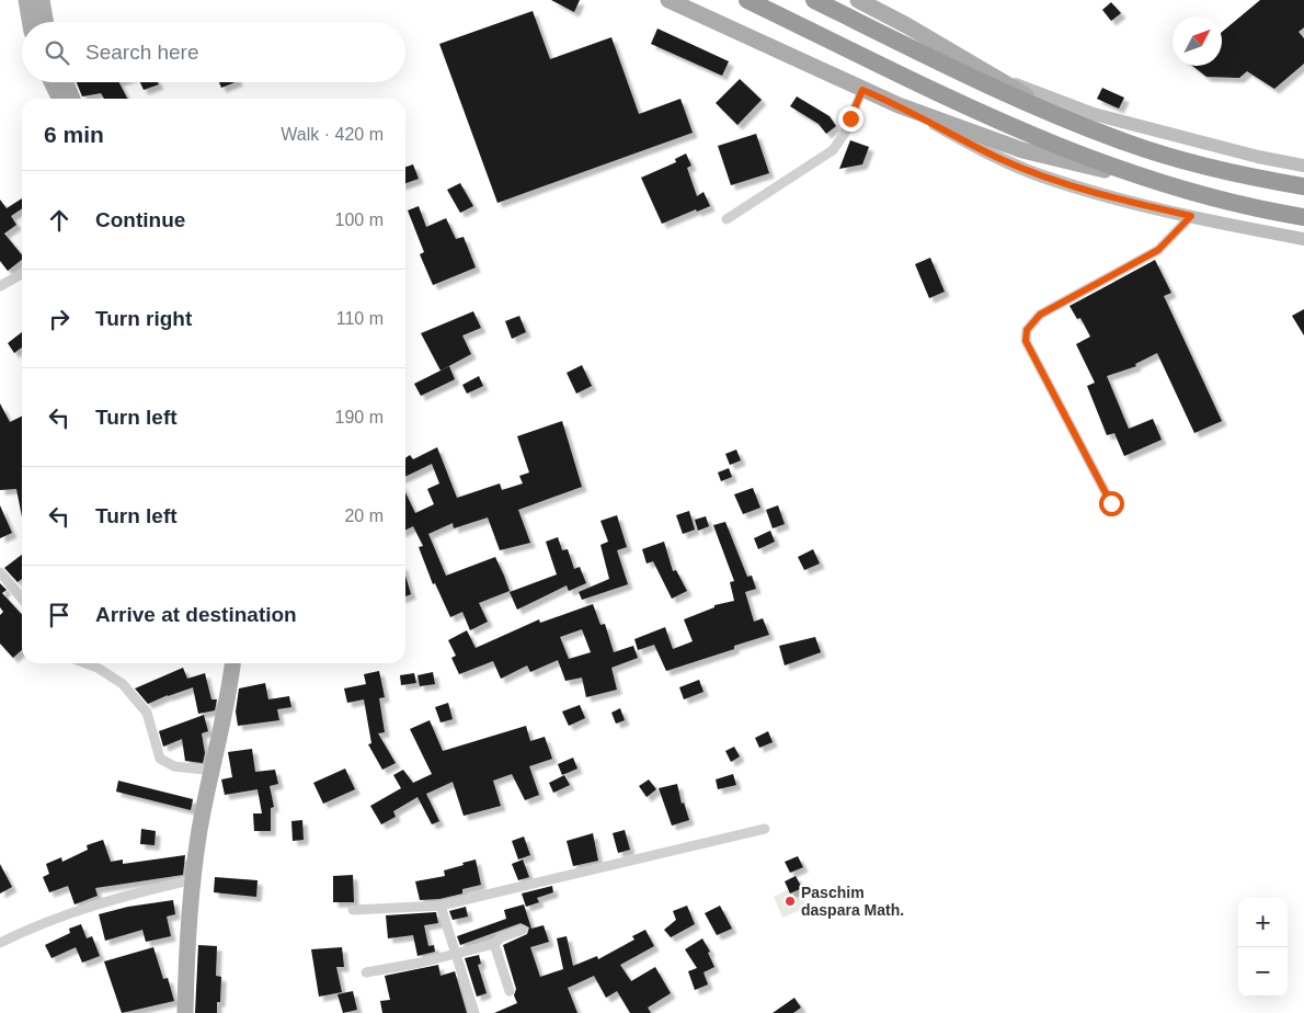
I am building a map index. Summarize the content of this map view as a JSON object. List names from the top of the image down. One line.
{"places":["Paschim daspara Math."],"north":"top right","page":{"search":"Search here","heading":["6 min","Walk · 420 m"],"list":[["Continue","100 m"],["Turn right","110 m"],["Turn left","190 m"],["Turn left","20 m"],"Arrive at destination"],"map_buttons":["+","−"]}}
